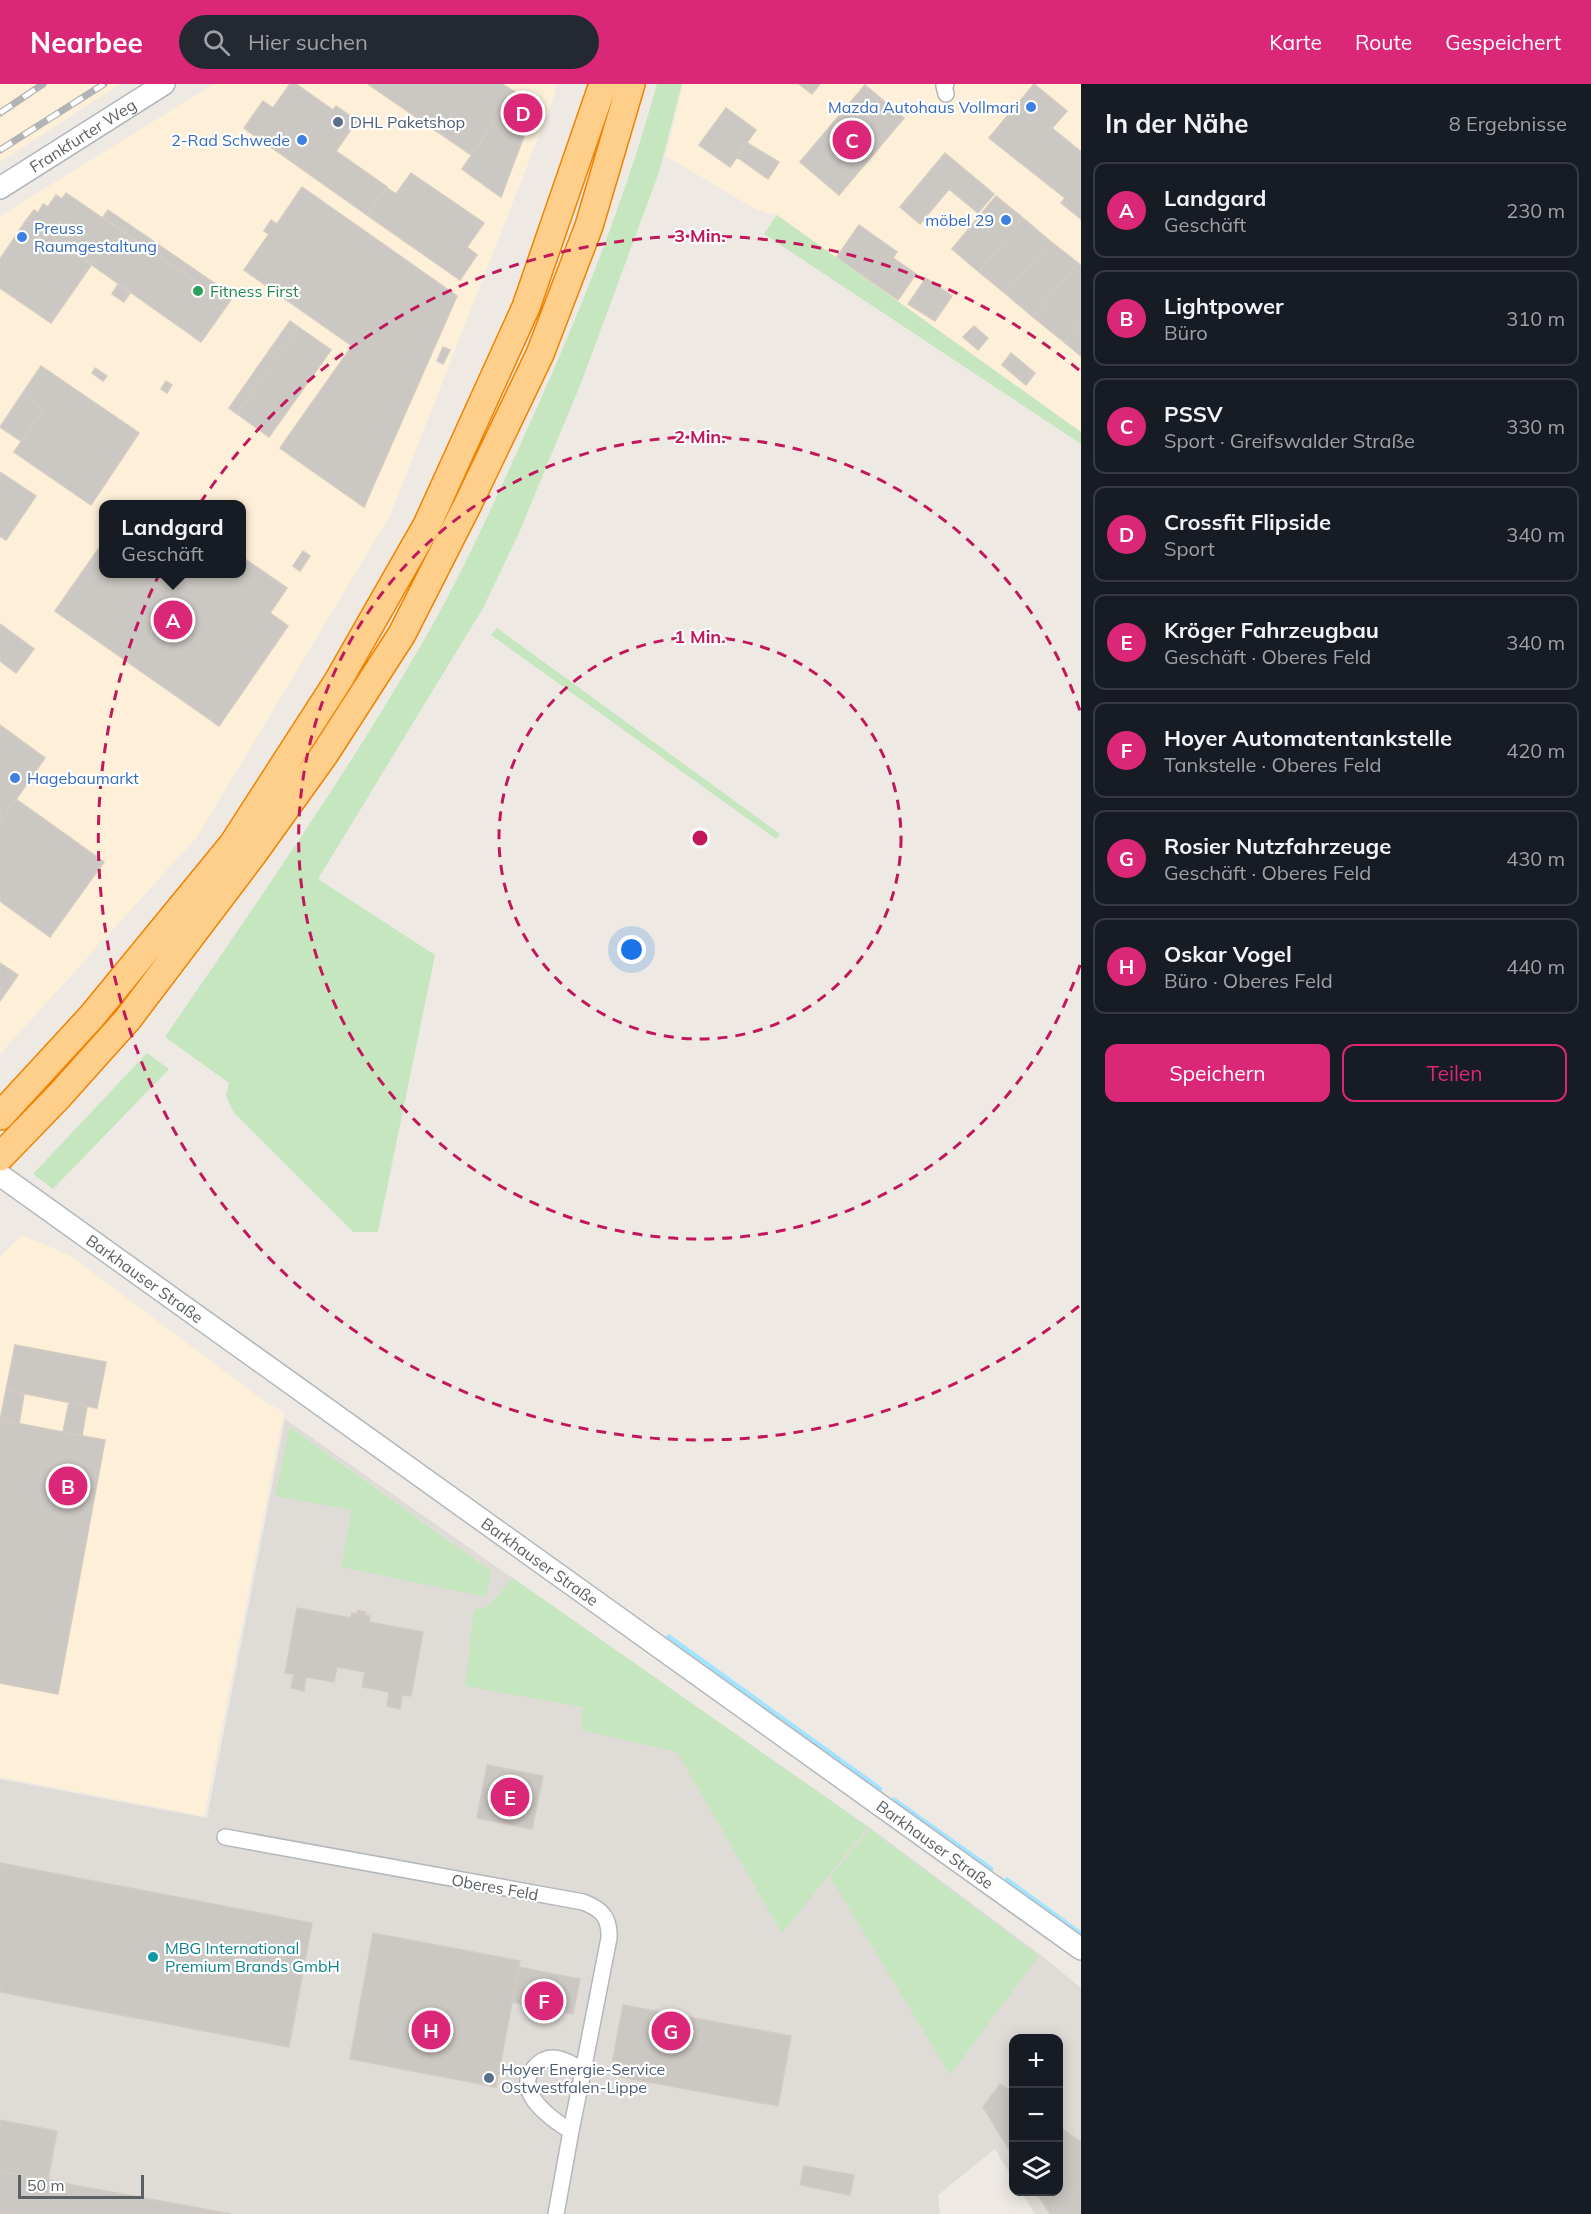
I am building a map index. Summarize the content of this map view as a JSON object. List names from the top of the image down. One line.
{"streets":{"street":["Frankfurter Weg","Barkhauser Straße","Oberes Feld"]},"places":["Mazda Autohaus Vollmari","DHL Paketshop","2-Rad Schwede","möbel 29","Preuss Raumgestaltung","Fitness First","Hagebaumarkt","MBG International Premium Brands GmbH","Hoyer Energie-Service Ostwestfalen-Lippe"],"scale_bar":"50 m","page":{"header":"Nearbee","search":"Hier suchen","nav":["Karte","Route","Gespeichert"],"heading":["In der Nähe","8 Ergebnisse"],"pins":["D","C","A","B","E","F","H","G"],"list":[{"mark":"A","name":"Landgard","note":"Geschäft","value":"230 m"},{"mark":"B","name":"Lightpower","note":"Büro","value":"310 m"},{"mark":"C","name":"PSSV","note":"Sport · Greifswalder Straße","value":"330 m"},{"mark":"D","name":"Crossfit Flipside","note":"Sport","value":"340 m"},{"mark":"E","name":"Kröger Fahrzeugbau","note":"Geschäft · Oberes Feld","value":"340 m"},{"mark":"F","name":"Hoyer Automatentankstelle","note":"Tankstelle · Oberes Feld","value":"420 m"},{"mark":"G","name":"Rosier Nutzfahrzeuge","note":"Geschäft · Oberes Feld","value":"430 m"},{"mark":"H","name":"Oskar Vogel","note":"Büro · Oberes Feld","value":"440 m"}],"popup":["Landgard","Geschäft"],"buttons":["Speichern","Teilen"],"map_buttons":["+","−"],"scale":"50 m"},"rings":["3 Min.","2 Min.","1 Min."]}
